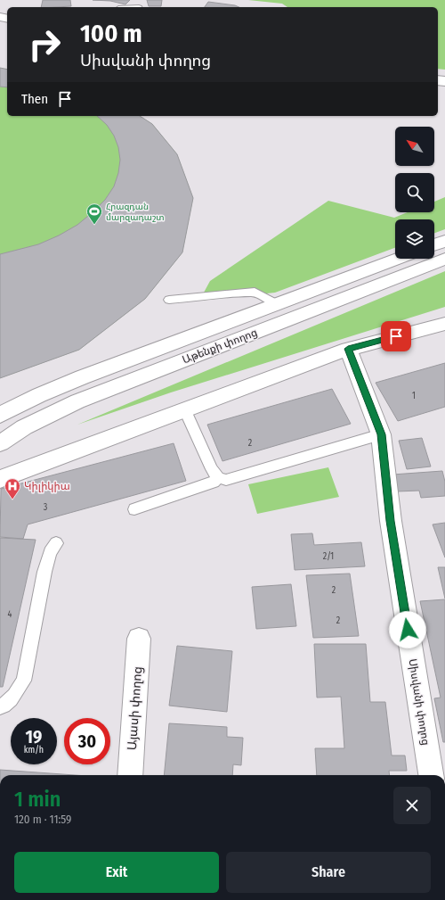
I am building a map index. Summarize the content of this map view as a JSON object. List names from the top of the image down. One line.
{"streets":{"street":["Աթենքի փողոց","Սիսվանի փողոց","Այասի փողոց"]},"places":{"sports":["Հրազդան մարզադաշտ"],"hospital":["Կիլիկիա"]},"house_numbers":["1","2","3","2/1","2","4","2"],"north":"top left","page":{"turn":["100 m","Սիսվանի փողոց"],"then":"Then","speed":"19 km/h","limit":"30","heading":["1 min","120 m · 11:59"],"buttons":["Exit","Share"]}}
